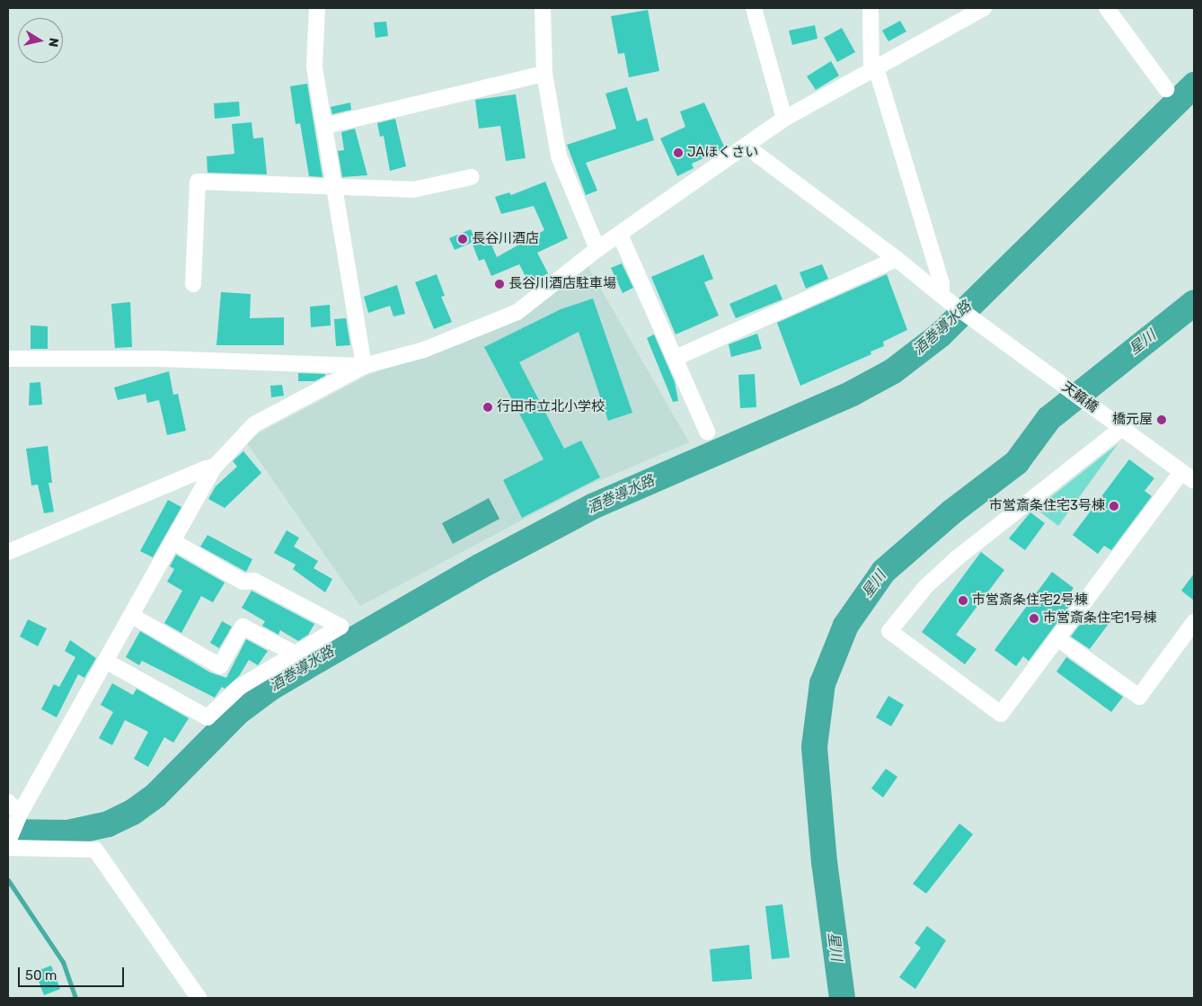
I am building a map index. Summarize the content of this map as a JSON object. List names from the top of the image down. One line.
{"streets":{"street":["天籟橋"]},"water":["酒巻導水路","星川"],"places":["JAほくさい","長谷川酒店","長谷川酒店駐車場","行田市立北小学校","橋元屋","市営斎条住宅3号棟","市営斎条住宅2号棟","市営斎条住宅1号棟"],"scale_bar":"50 m","north":"right"}
